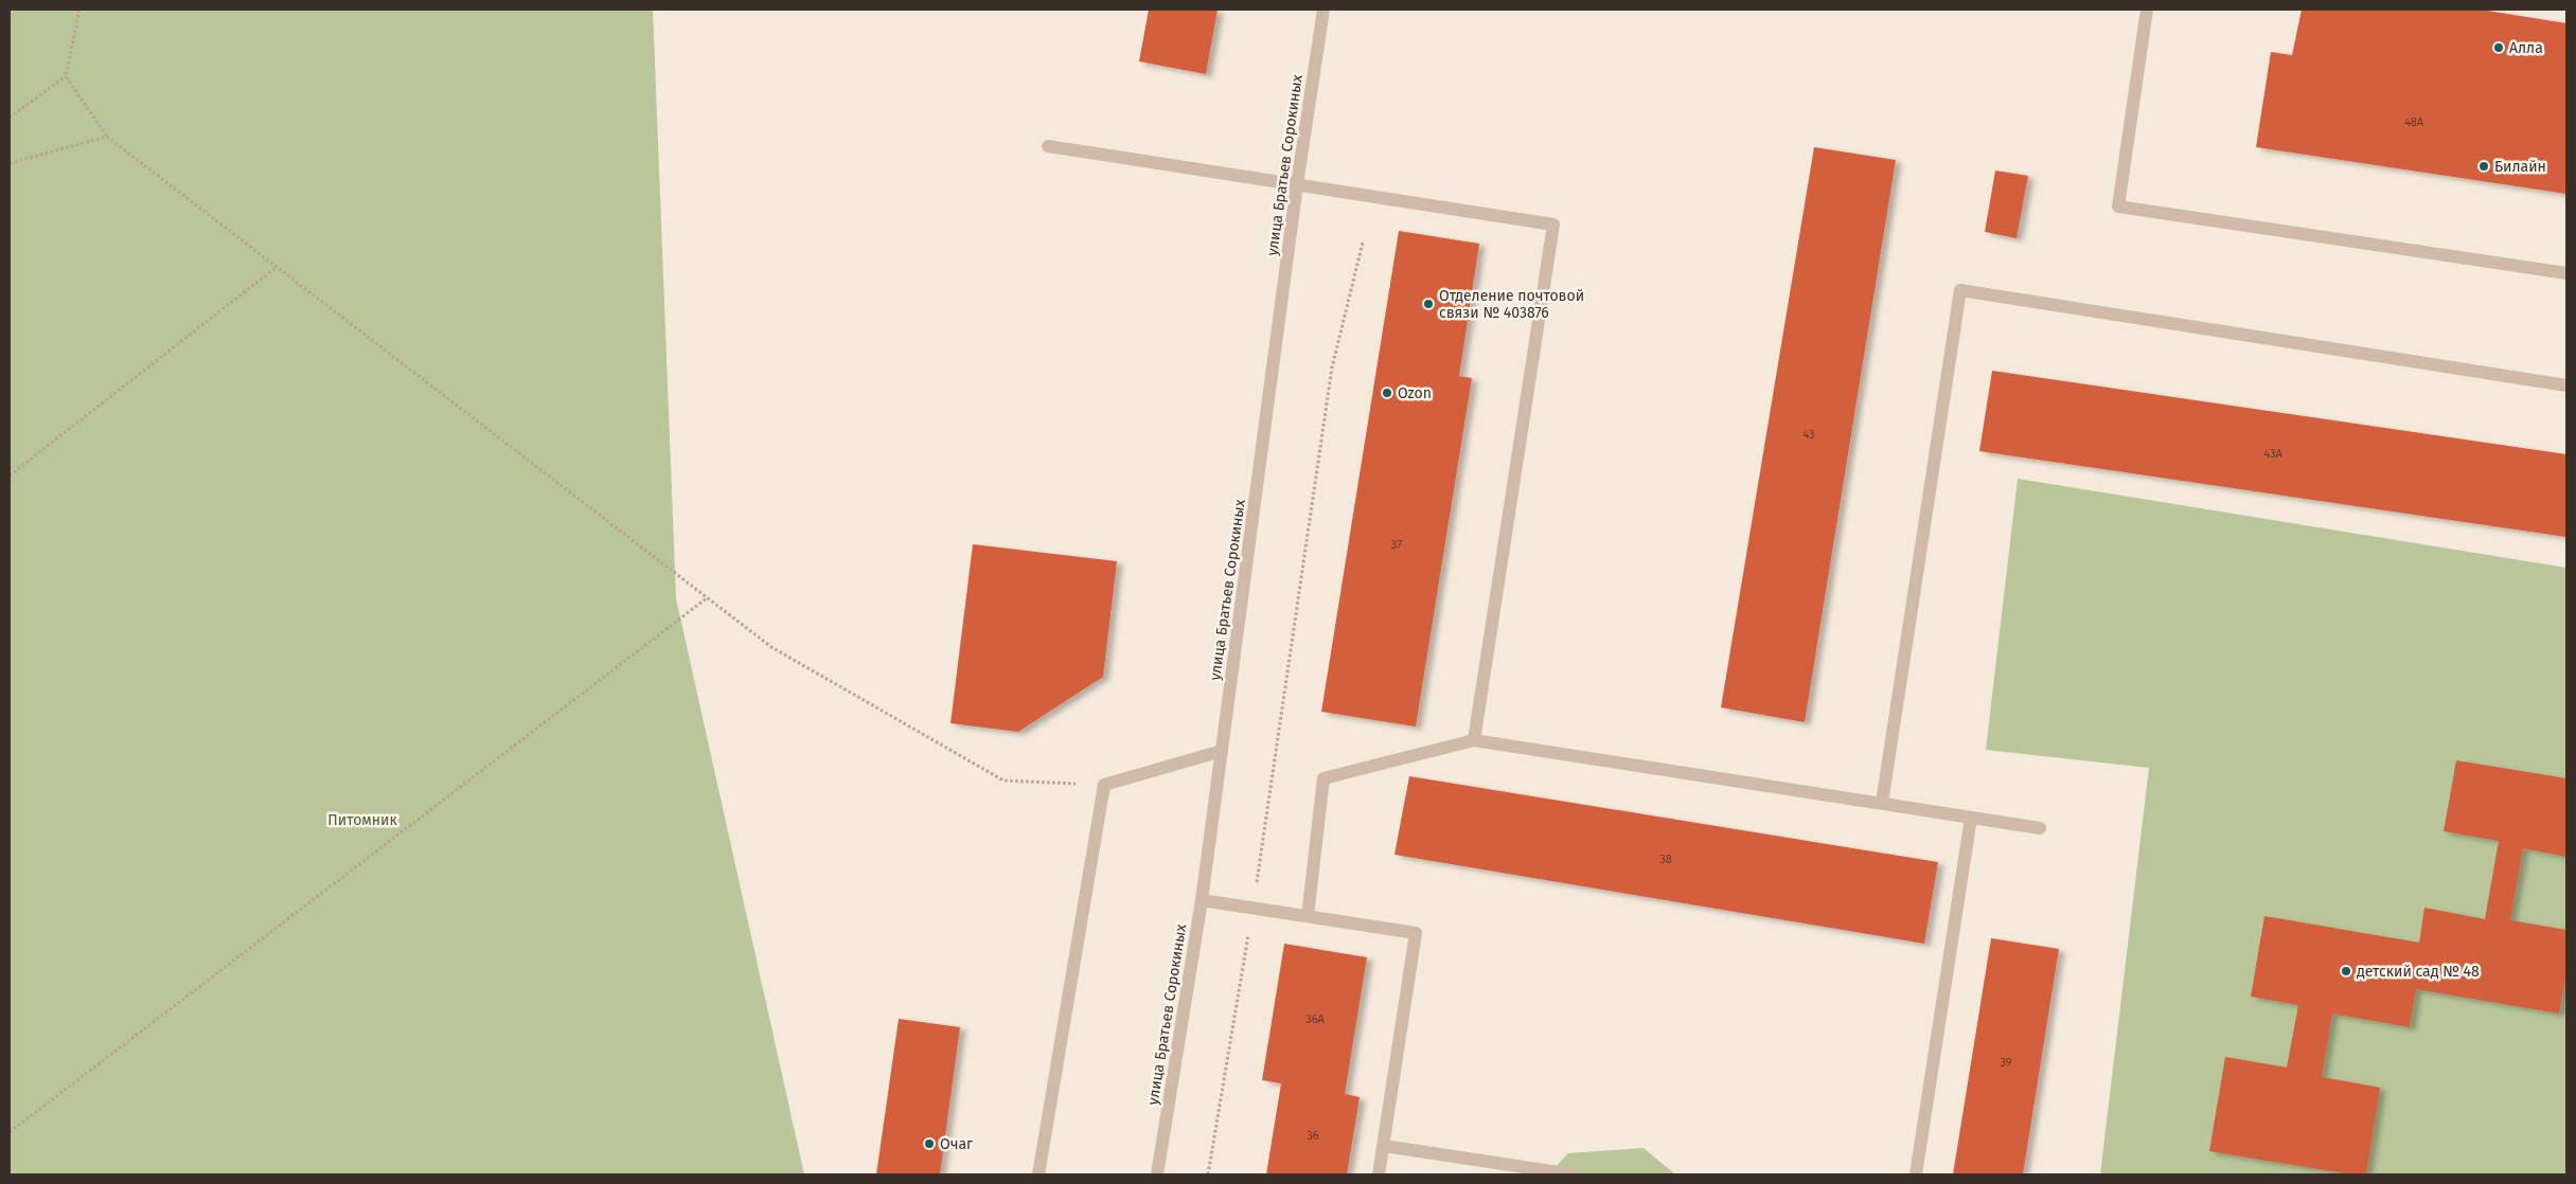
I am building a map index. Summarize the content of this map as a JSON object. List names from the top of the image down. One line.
{"streets":{"street":["улица Братьев Сорокиных"]},"parks":["Питомник"],"places":["Алла","Билайн","Отделение почтовой связи № 403876","Ozon","детский сад № 48","Очаг"],"house_numbers":["48А","43","43А","37","38","36А","39","36"]}
